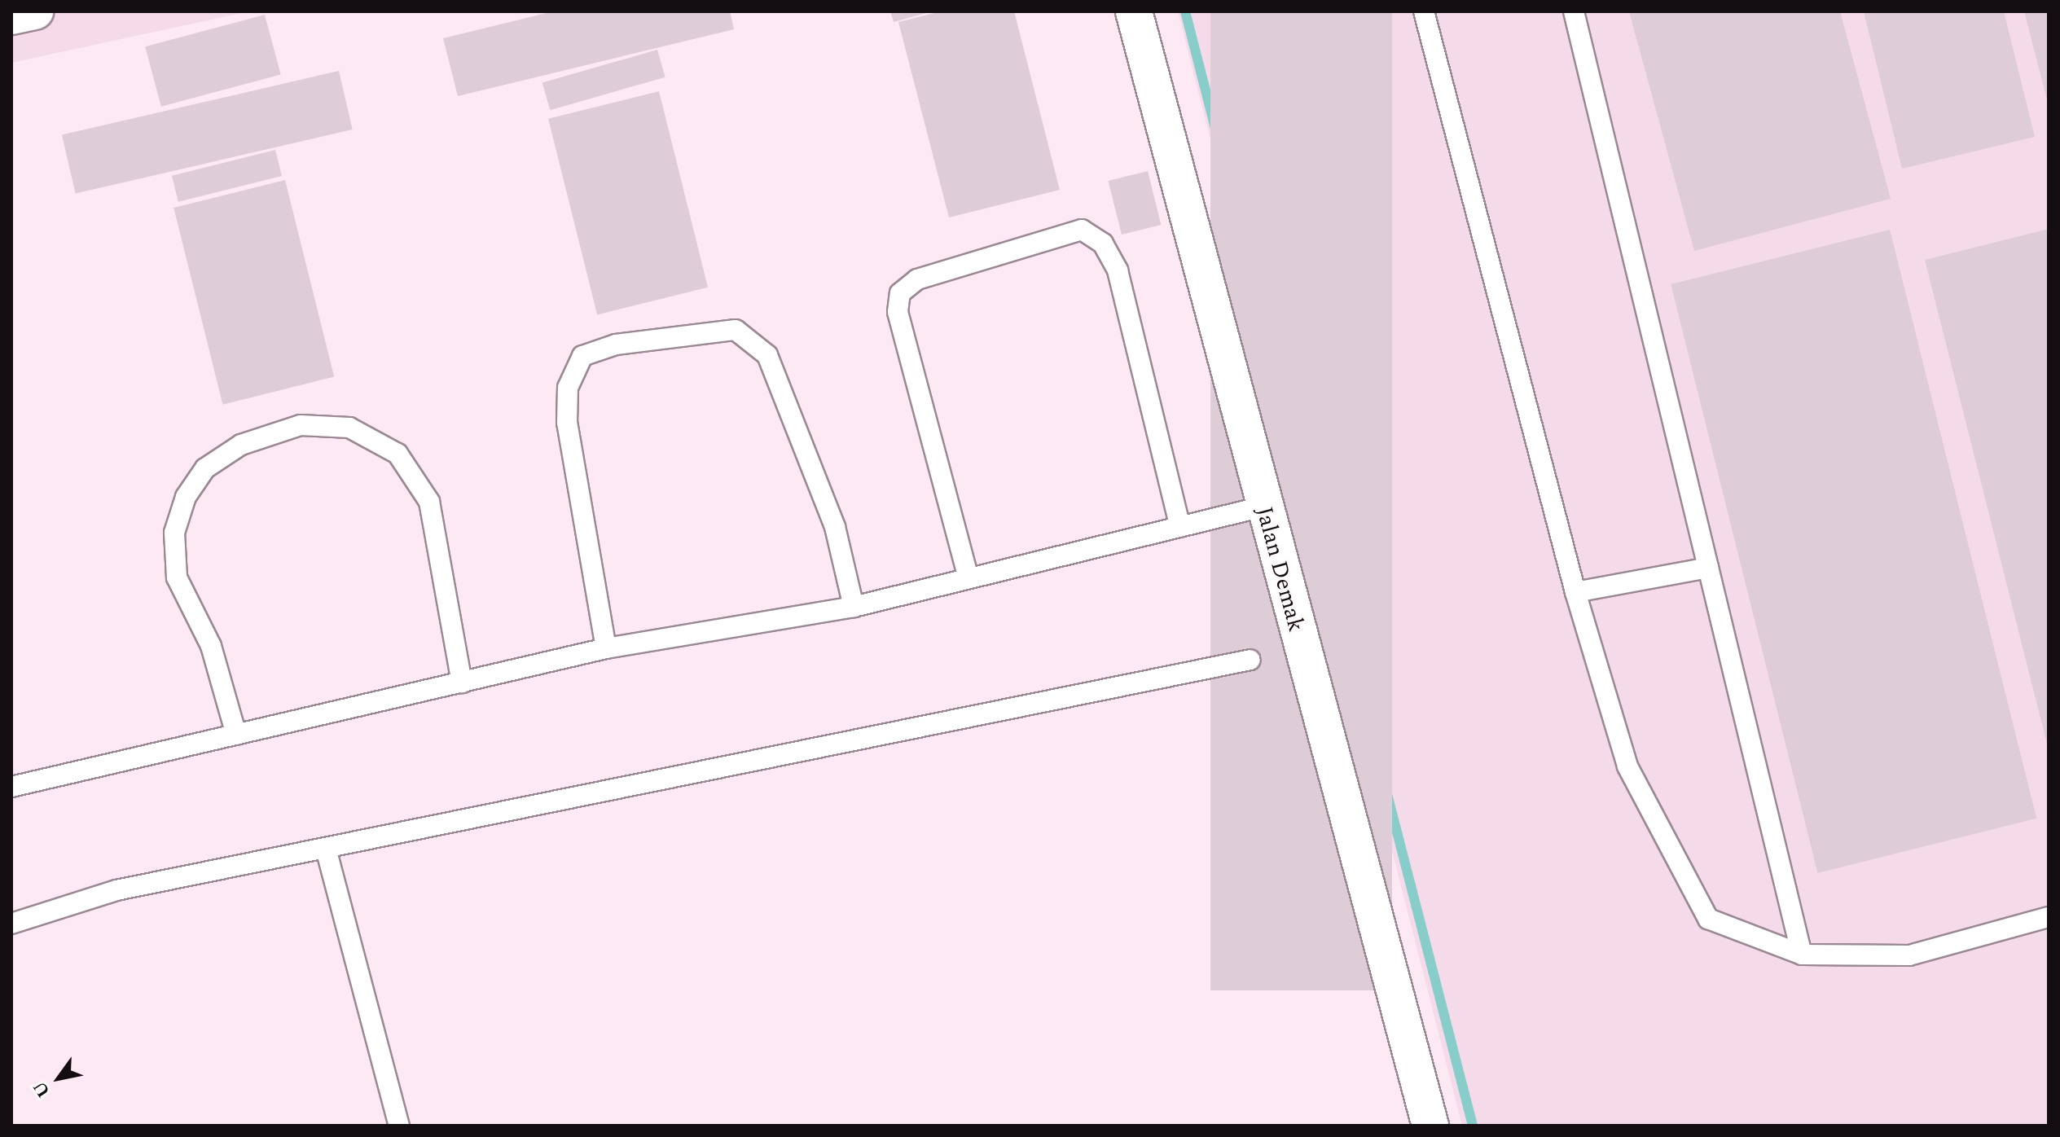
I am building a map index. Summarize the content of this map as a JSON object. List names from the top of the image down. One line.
{"streets":{"main road":["Jalan Demak"]},"north":"bottom left"}
